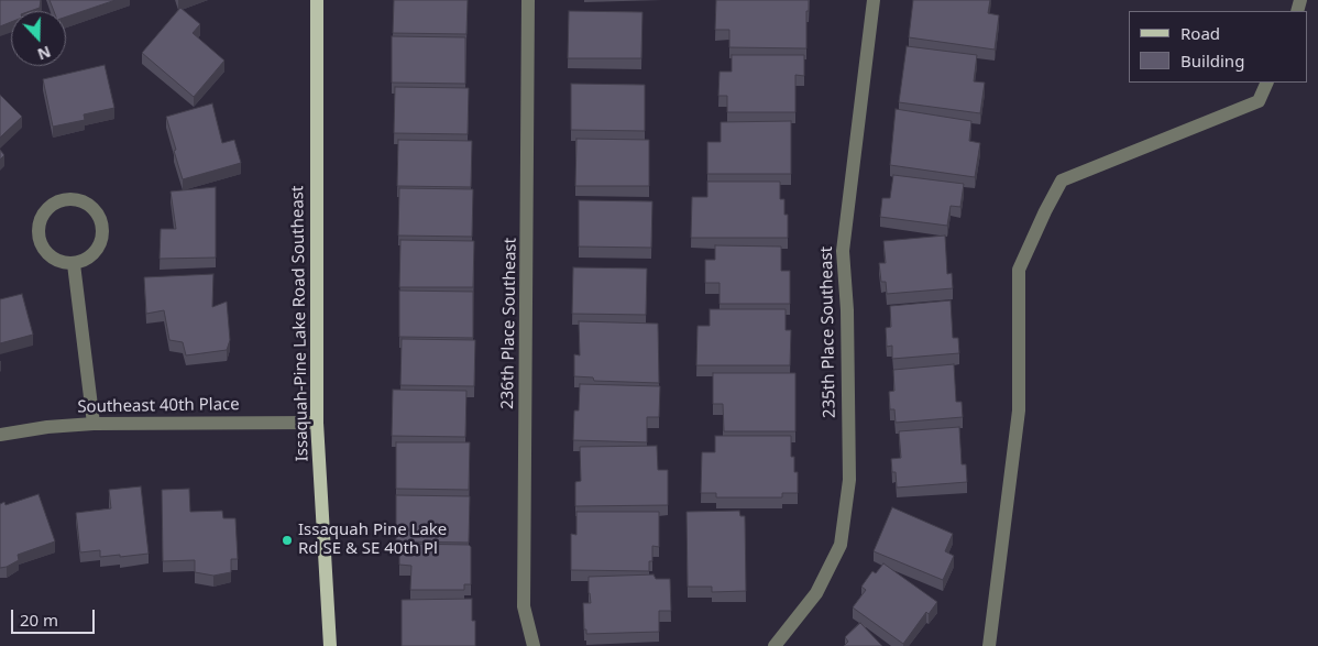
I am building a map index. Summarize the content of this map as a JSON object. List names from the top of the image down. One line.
{"streets":{"main road":["Issaquah-Pine Lake Road Southeast"],"street":["236th Place Southeast","235th Place Southeast","Southeast 40th Place"]},"crossings":[["Issaquah-Pine Lake Road Southeast","Southeast 40th Place"]],"places":["Issaquah Pine Lake Rd SE & SE 40th Pl"],"legend":["Road","Building"],"scale_bar":"20 m","north":"bottom"}
